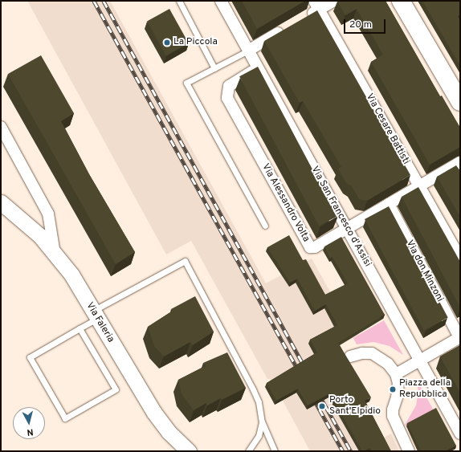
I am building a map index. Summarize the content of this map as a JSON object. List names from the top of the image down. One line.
{"streets":{"street":["Via Cesare Battisti","Via Alessandro Volta","Via San Francesco d'Assisi","Via don Minzoni","Via Faleria"]},"crossings":[["Via Cesare Battisti","Via Alessandro Volta"],["Via Alessandro Volta","Via San Francesco d'Assisi"],["Via Alessandro Volta","Via don Minzoni"]],"places":["La Piccola","Piazza della Repubblica","Porto Sant'Elpidio"],"scale_bar":"20 m","north":"bottom"}
